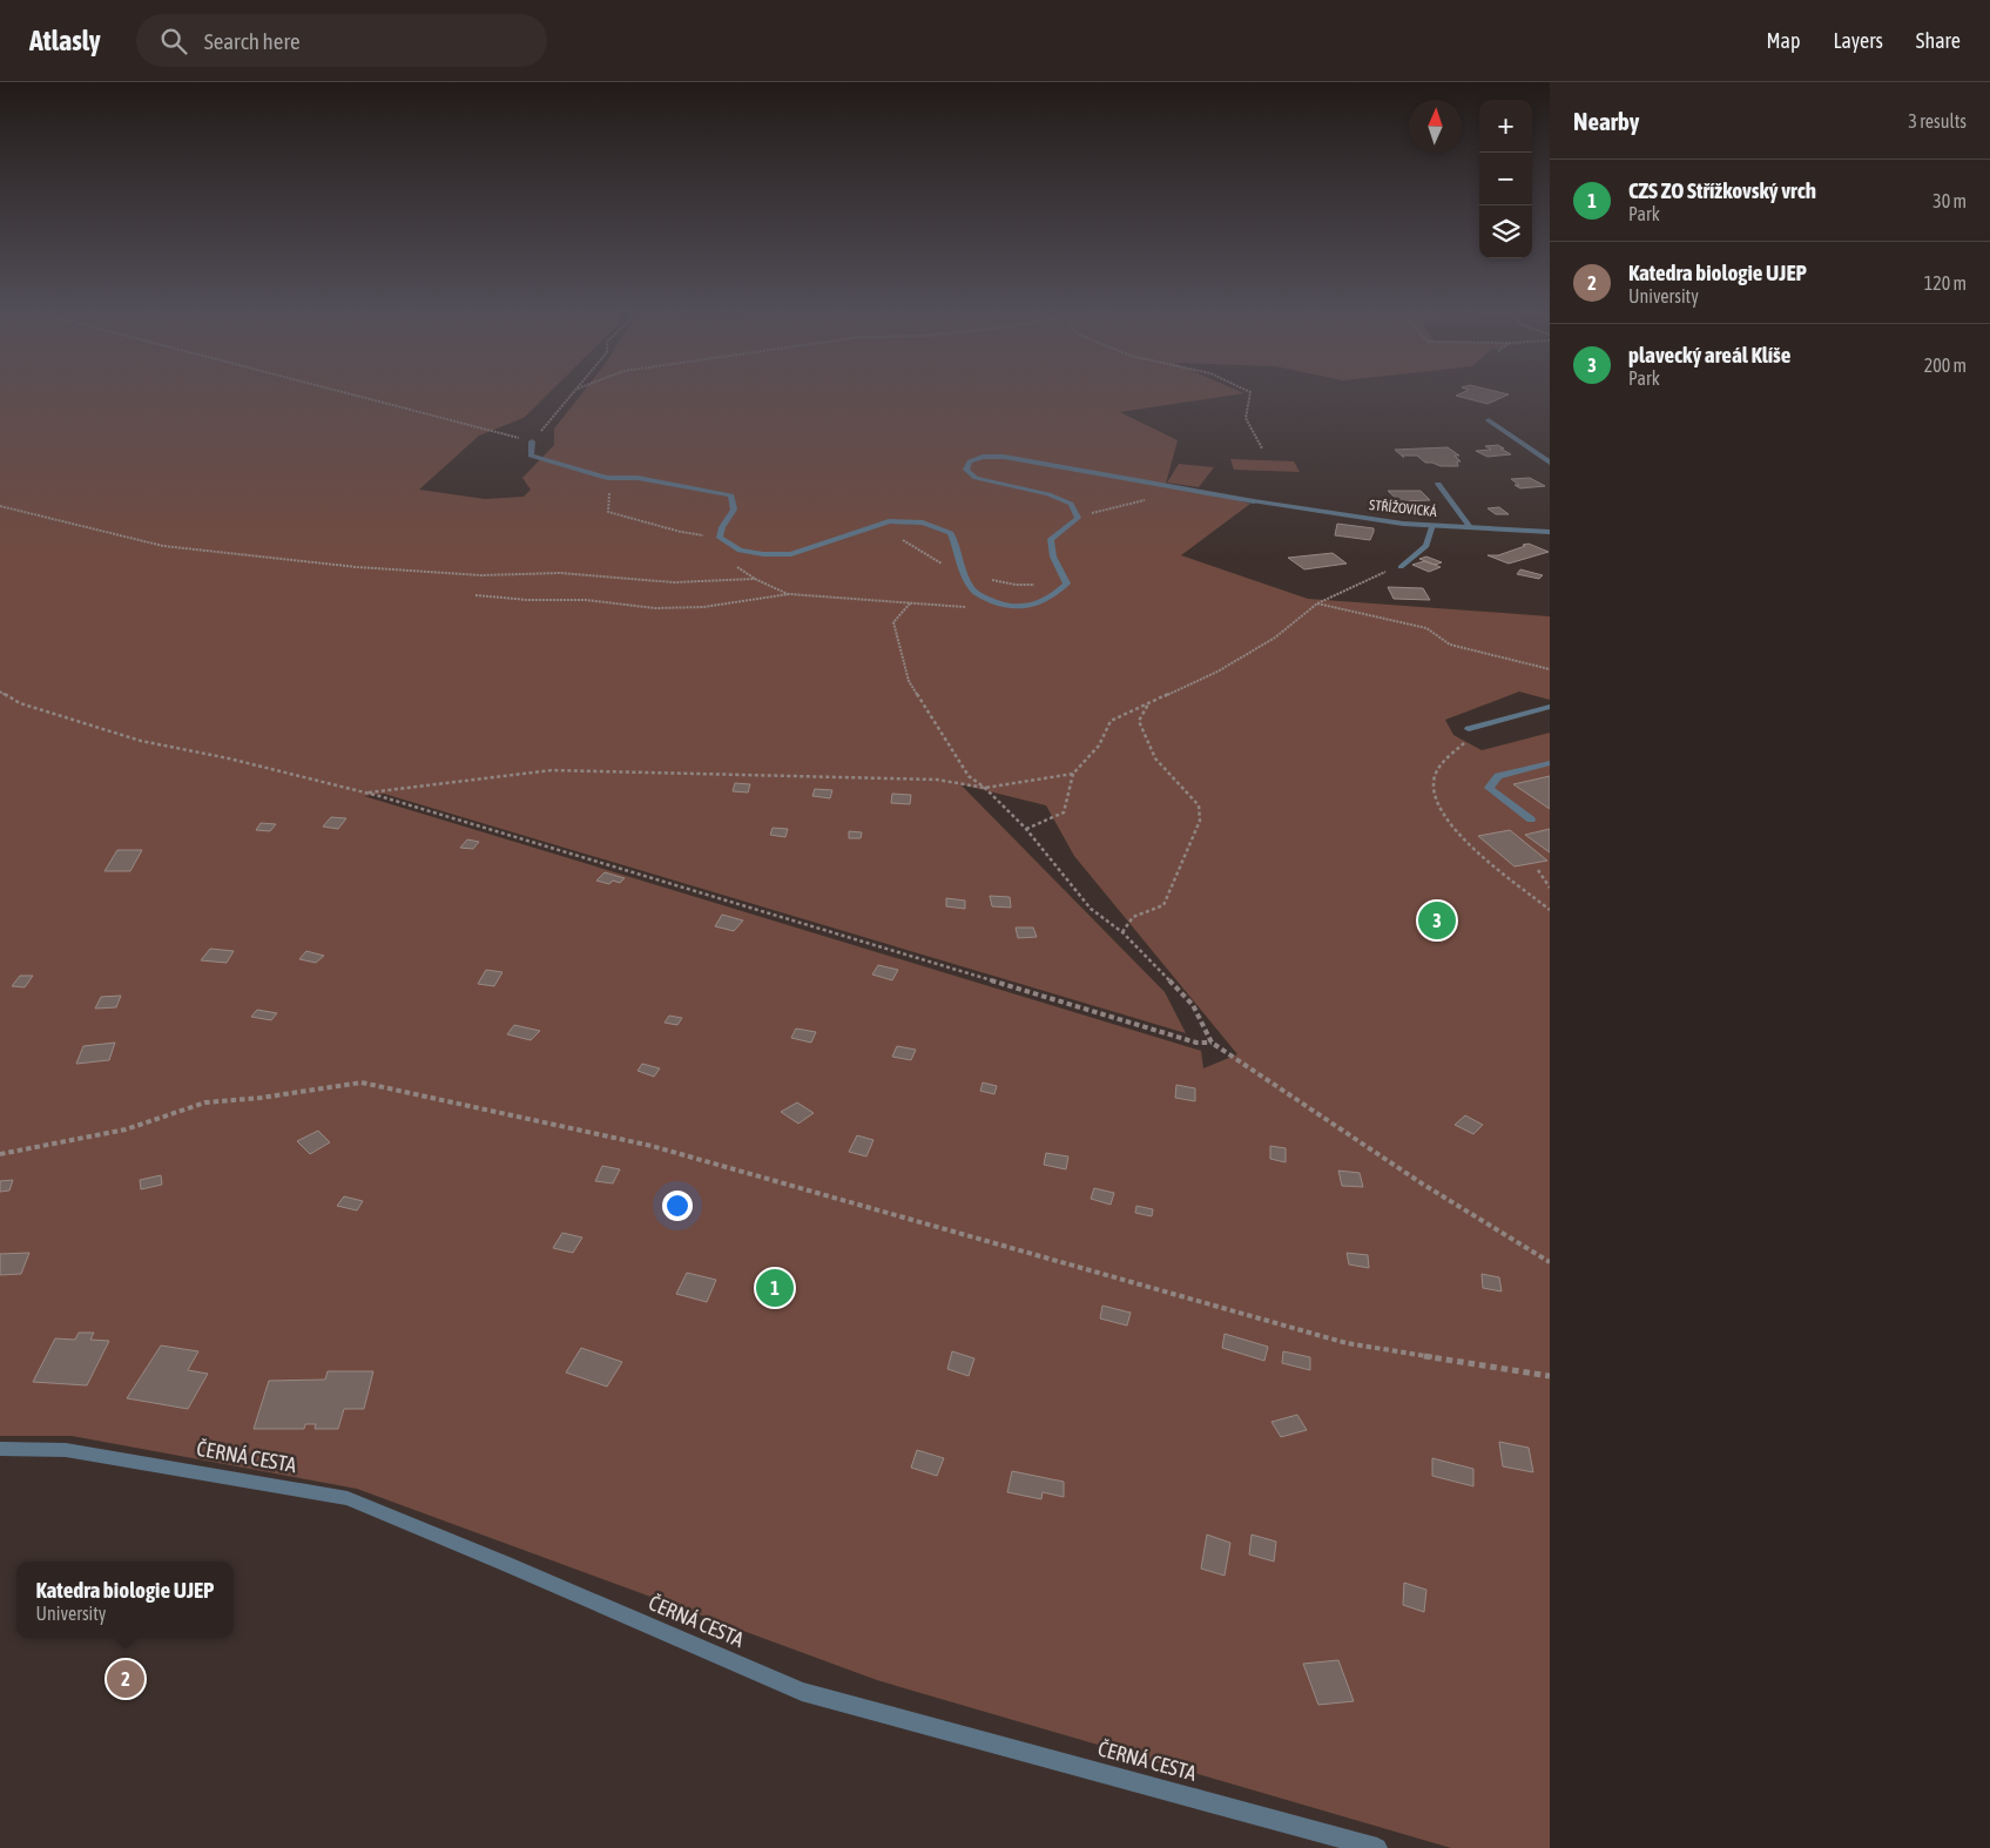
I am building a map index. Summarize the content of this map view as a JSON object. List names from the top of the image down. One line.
{"streets":{"street":["STŘÍŽOVICKÁ","ČERNÁ CESTA"]},"north":"top","page":{"header":"Atlasly","search":"Search here","nav":["Map","Layers","Share"],"heading":["Nearby","3 results"],"map_buttons":["+","−"],"list":[{"mark":"1","name":"CZS ZO Střížkovský vrch","note":"Park","value":"30 m"},{"mark":"2","name":"Katedra biologie UJEP","note":"University","value":"120 m"},{"mark":"3","name":"plavecký areál Klíše","note":"Park","value":"200 m"}],"pins":["3","1","2"],"popup":["Katedra biologie UJEP","University"]}}
